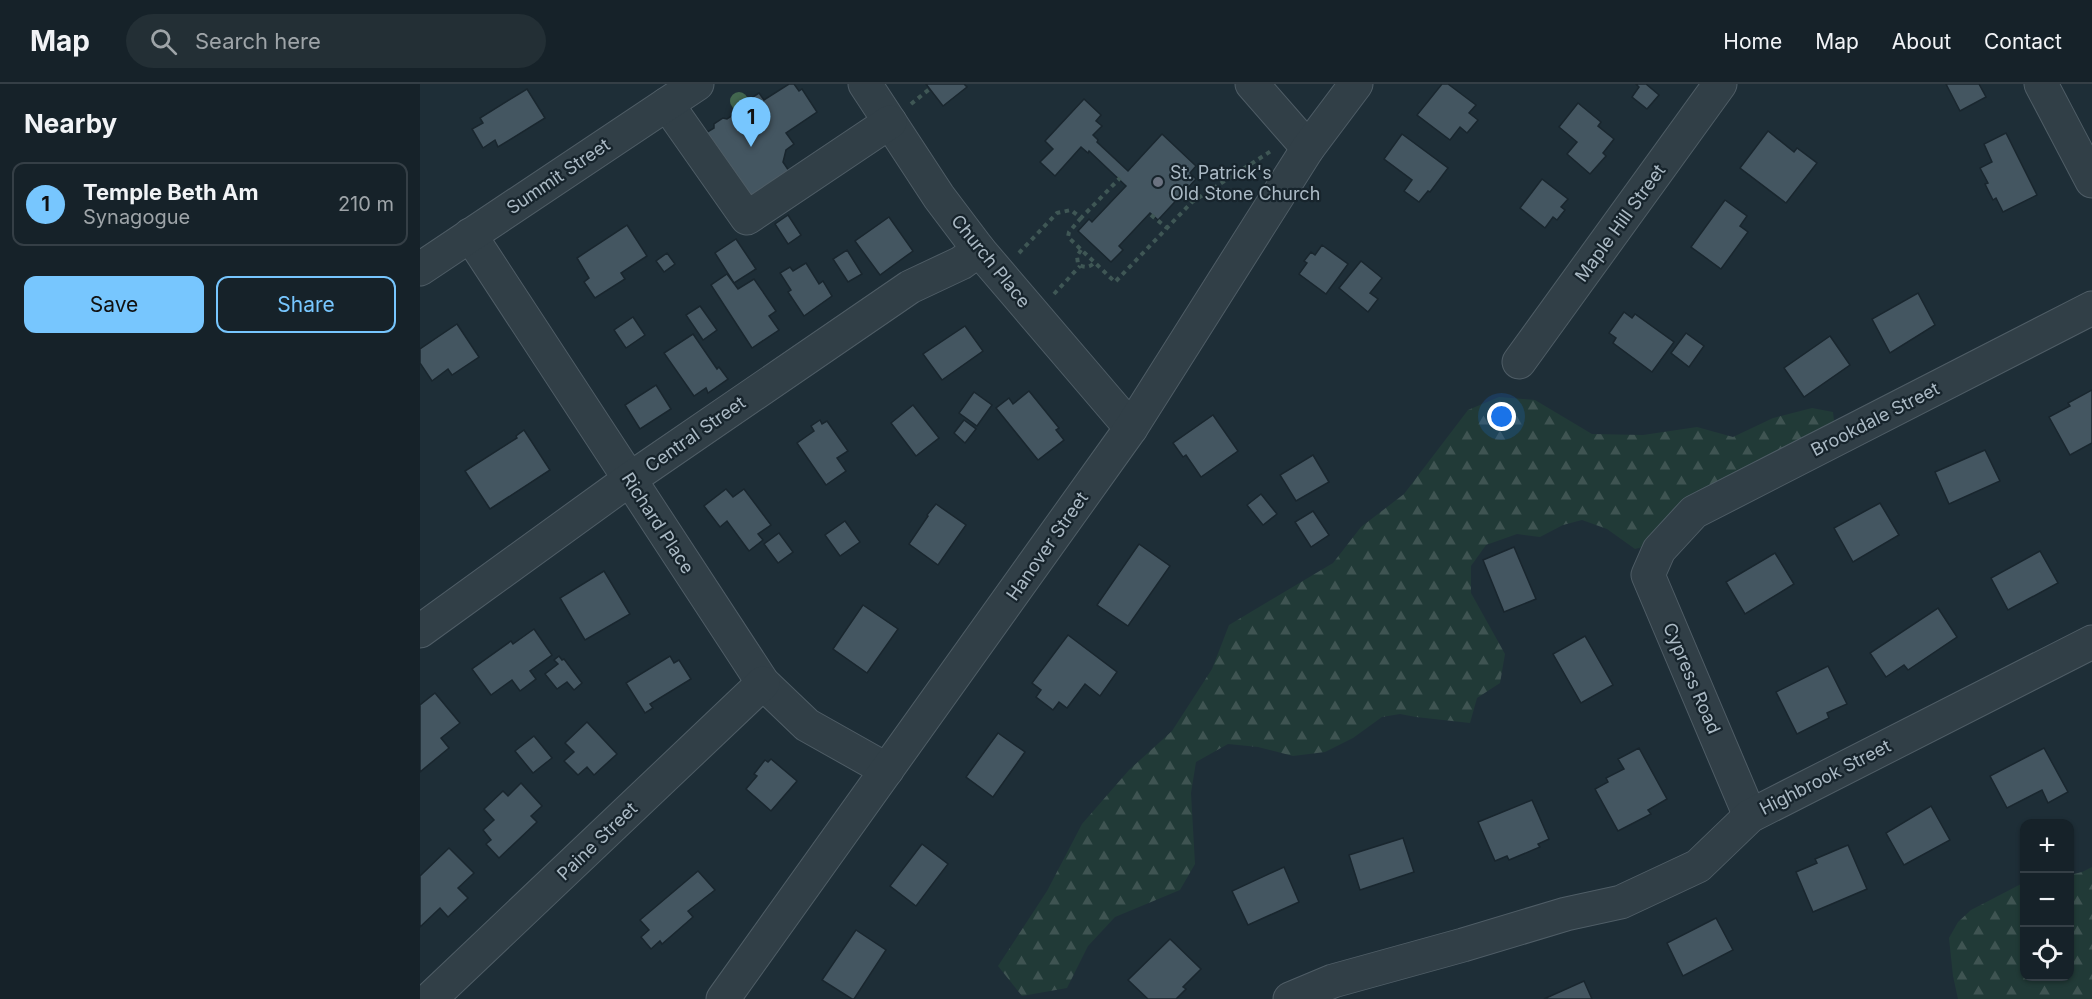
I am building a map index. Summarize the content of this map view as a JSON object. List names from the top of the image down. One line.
{"streets":{"street":["Summit Street","Maple Hill Street","Church Place","Brookdale Street","Central Street","Richard Place","Hanover Street","Cypress Road","Highbrook Street","Paine Street"]},"crossings":[["Summit Street","Richard Place"],["Church Place","Central Street"],["Church Place","Hanover Street"],["Brookdale Street","Cypress Road"],["Central Street","Richard Place"],["Richard Place","Hanover Street"],["Richard Place","Paine Street"],["Cypress Road","Highbrook Street"]],"places":["St. Patrick's Old Stone Church"],"page":{"header":"Map","search":"Search here","nav":["Home","Map","About","Contact"],"heading":"Nearby","pins":"1","list":[{"mark":"1","name":"Temple Beth Am","note":"Synagogue","value":"210 m"}],"buttons":["Save","Share"],"map_buttons":["+","−"]}}
